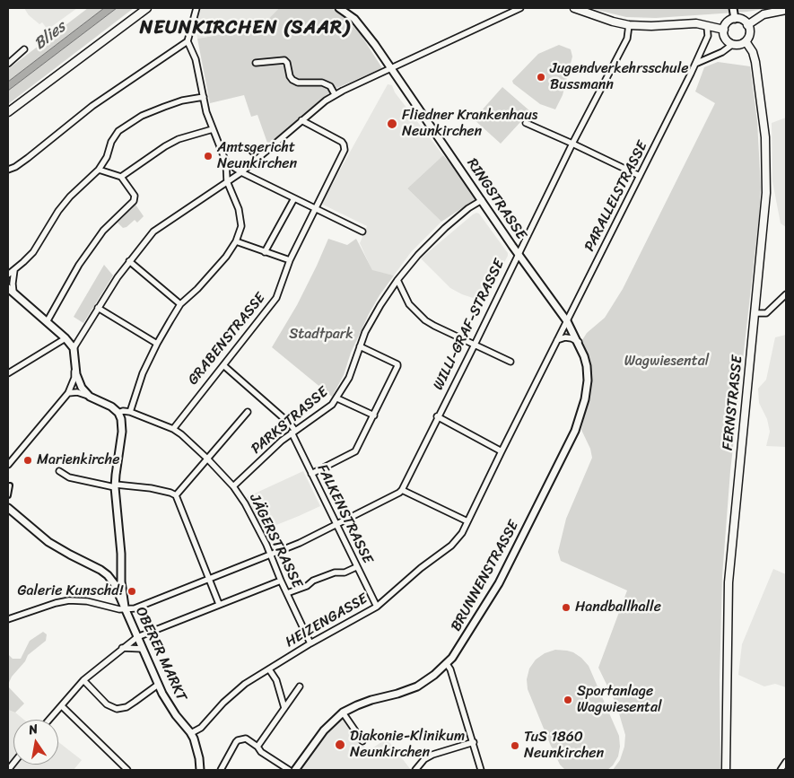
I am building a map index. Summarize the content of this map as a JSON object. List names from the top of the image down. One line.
{"streets":{"main road":["FERNSTRASSE"],"street":["PARALLELSTRASSE","RINGSTRASSE","WILLI-GRAF-STRASSE","GRABENSTRASSE","PARKSTRASSE","FALKENSTRASSE","JÄGERSTRASSE","BRUNNENSTRASSE","HEIZENGASSE","OBERER MARKT"]},"crossings":[["PARALLELSTRASSE","RINGSTRASSE"],["PARALLELSTRASSE","BRUNNENSTRASSE"],["PARALLELSTRASSE","HEIZENGASSE"],["RINGSTRASSE","WILLI-GRAF-STRASSE"],["RINGSTRASSE","PARKSTRASSE"],["RINGSTRASSE","BRUNNENSTRASSE"],["GRABENSTRASSE","FALKENSTRASSE"],["GRABENSTRASSE","JÄGERSTRASSE"],["PARKSTRASSE","FALKENSTRASSE"],["PARKSTRASSE","JÄGERSTRASSE"],["FALKENSTRASSE","HEIZENGASSE"],["JÄGERSTRASSE","HEIZENGASSE"],["HEIZENGASSE","OBERER MARKT"]],"districts":["NEUNKIRCHEN (SAAR)"],"water":["Blies"],"parks":["Stadtpark","Wagwiesental"],"places":["Jugendverkehrsschule Bussmann","Fliedner Krankenhaus Neunkirchen","Amtsgericht Neunkirchen","Marienkirche","Galerie Kunschd!","Handballhalle","Sportanlage Wagwiesental","Diakonie-Klinikum Neunkirchen","TuS 1860 Neunkirchen"],"north":"top"}
